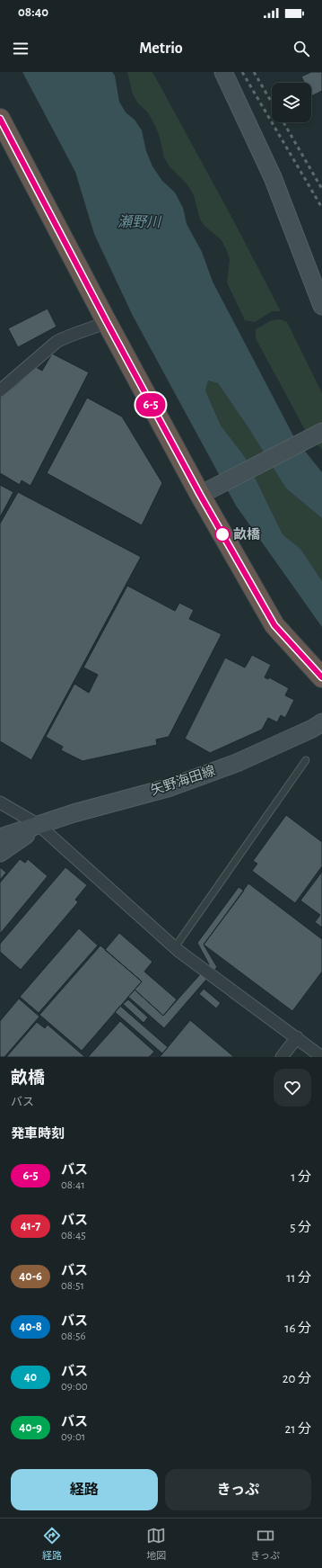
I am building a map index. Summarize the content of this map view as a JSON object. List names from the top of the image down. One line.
{"streets":{"street":["矢野海田線"]},"water":["瀬野川"],"places":["畝橋"],"lines":["bus line 6-5"],"page":{"status":"08:40","header":"Metrio","on_map":"6-5","heading":[["畝橋","バス"],"発車時刻"],"list":[{"mark":"6-5","name":"バス","note":"08:41","value":"1 分"},{"mark":"41-7","name":"バス","note":"08:45","value":"5 分"},{"mark":"40-6","name":"バス","note":"08:51","value":"11 分"},{"mark":"40-8","name":"バス","note":"08:56","value":"16 分"},{"mark":"40","name":"バス","note":"09:00","value":"20 分"},{"mark":"40-9","name":"バス","note":"09:01","value":"21 分"}],"buttons":["経路","きっぷ"],"tabs":["経路","地図","きっぷ"]}}
